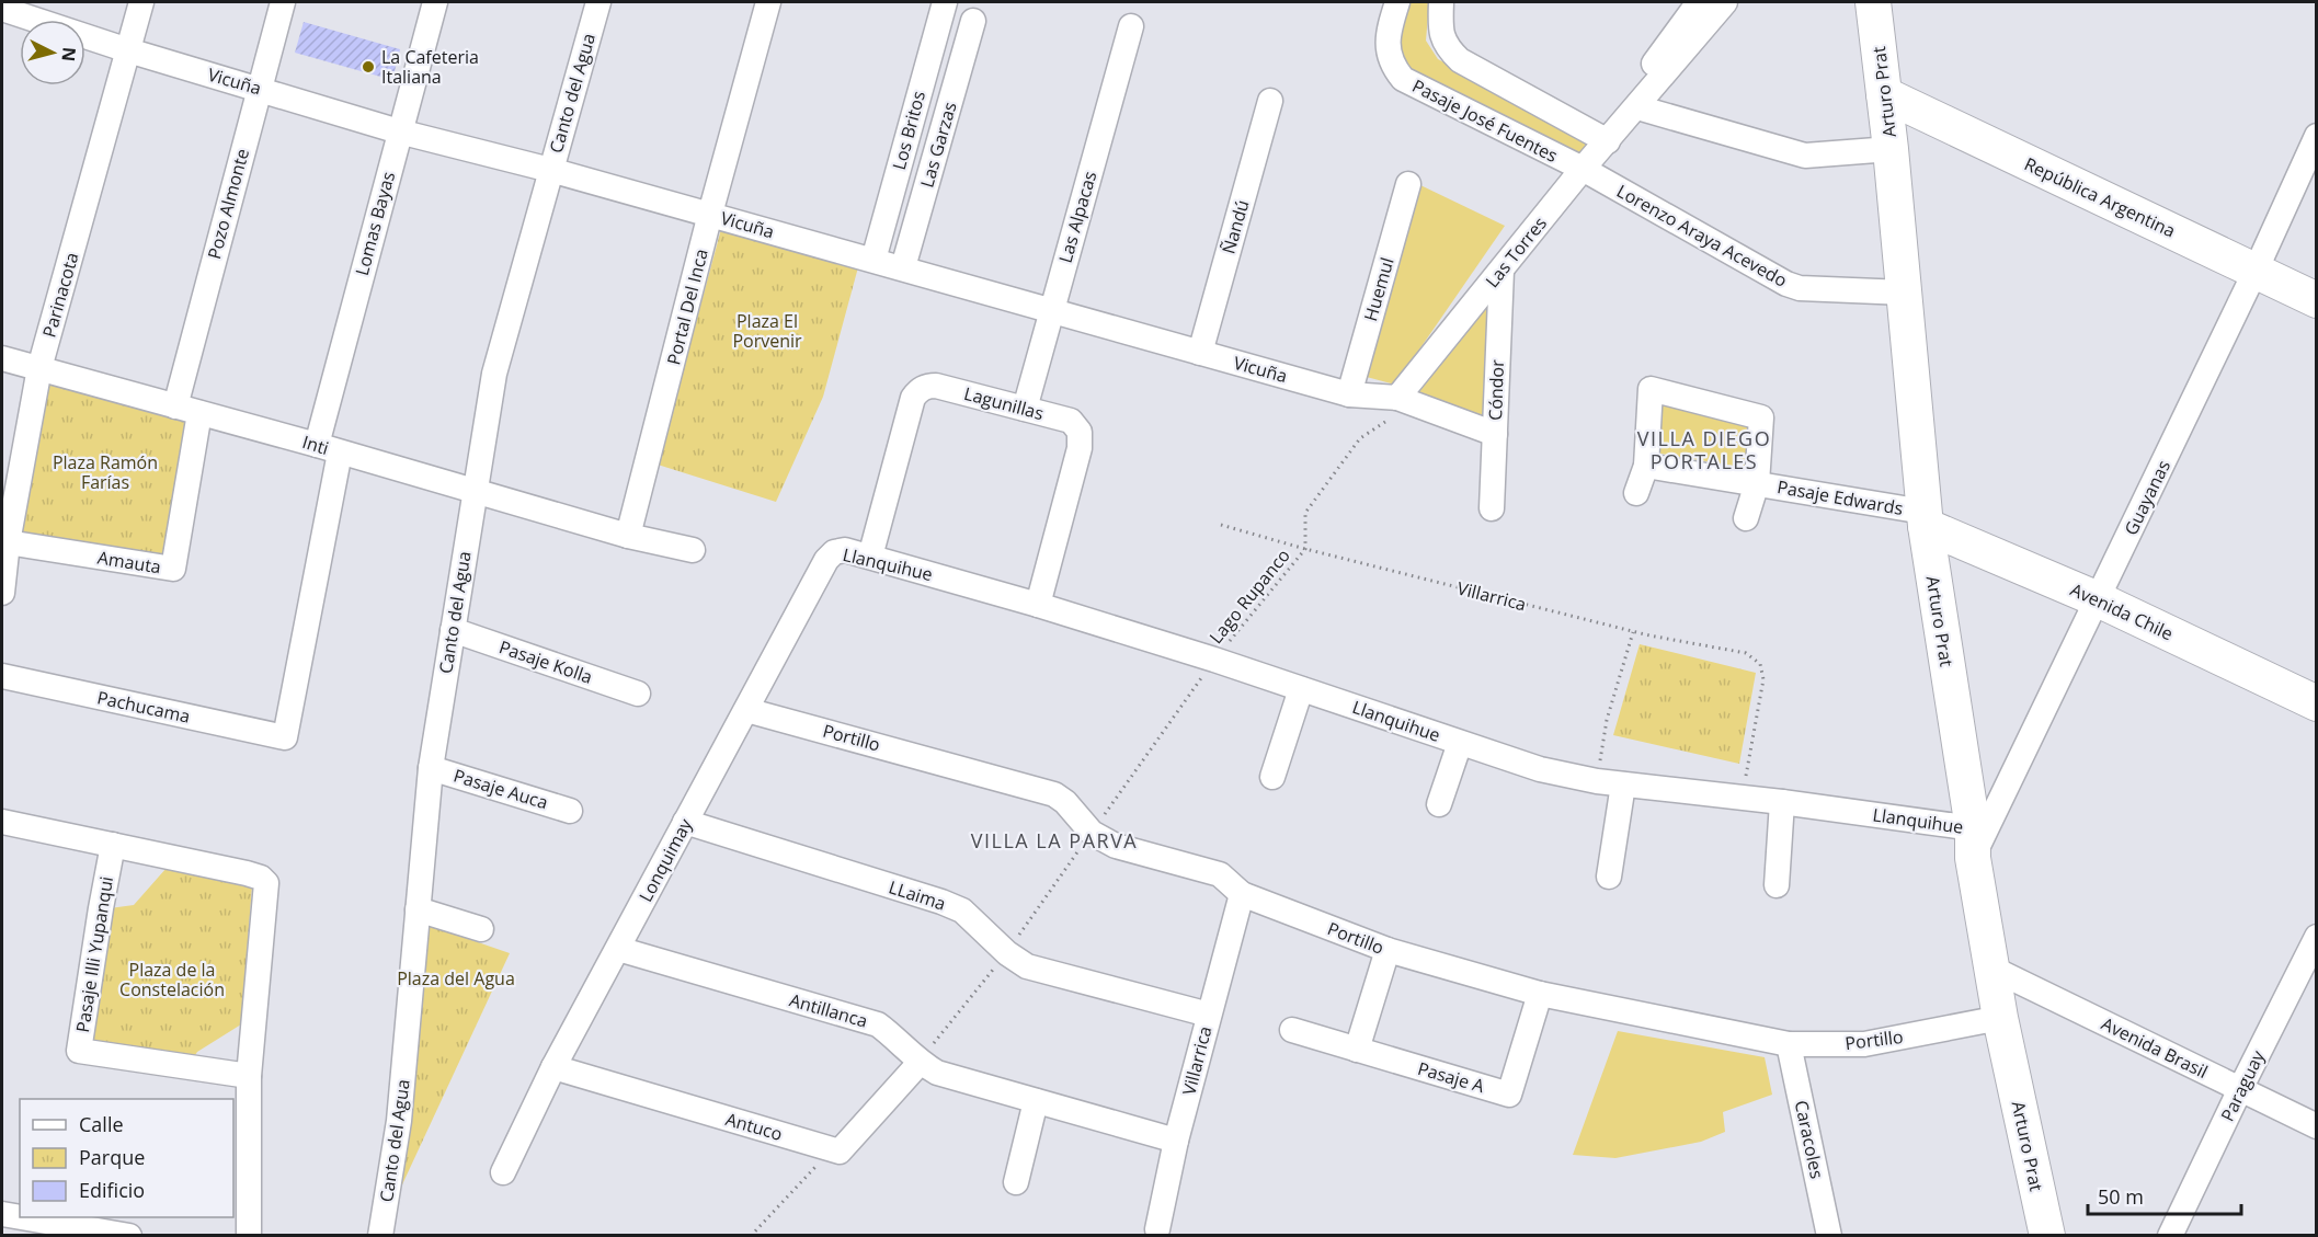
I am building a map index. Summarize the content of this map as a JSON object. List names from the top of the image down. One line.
{"streets":{"main road":["Arturo Prat","República Argentina","Avenida Chile"],"street":["Vicuña","Canto del Agua","Pasaje José Fuentes","Los Britos","Las Garzas","Pozo Almonte","Las Alpacas","Lomas Bayas","Ñandú","Lorenzo Araya Acevedo","Las Torres","Huemul","Parinacota","Portal Del Inca","Cóndor","Lagunillas","Inti","Pasaje Edwards","Guayanas","Amauta","Llanquihue","Villarrica","Pasaje Kolla","Pachucama","Portillo","Pasaje Auca","Lonquimay","LLaima","Pasaje Illi Yupanqui","Antillanca","Avenida Brasil","Pasaje A","Paraguay","Antuco","Caracoles"],"path":["Lago Rupanco"]},"crossings":[["Vicuña","Canto del Agua"],["Vicuña","Los Britos"],["Vicuña","Las Garzas"],["Vicuña","Pozo Almonte"],["Vicuña","Las Alpacas"],["Vicuña","Lomas Bayas"],["Vicuña","Ñandú"],["Vicuña","Las Torres"],["Vicuña","Huemul"],["Vicuña","Parinacota"],["Vicuña","Portal Del Inca"],["Vicuña","Cóndor"],["Arturo Prat","República Argentina"],["Arturo Prat","Lorenzo Araya Acevedo"],["Arturo Prat","Pasaje Edwards"],["Arturo Prat","Guayanas"],["Arturo Prat","Llanquihue"],["Arturo Prat","Avenida Chile"],["Arturo Prat","Portillo"],["Arturo Prat","Avenida Brasil"],["Canto del Agua","Inti"],["Canto del Agua","Pasaje Kolla"],["Canto del Agua","Pasaje Auca"],["Pasaje José Fuentes","Lorenzo Araya Acevedo"],["Pasaje José Fuentes","Las Torres"],["República Argentina","Guayanas"],["Pozo Almonte","Inti"],["Las Alpacas","Lagunillas"],["Lomas Bayas","Inti"],["Lomas Bayas","Pachucama"],["Lorenzo Araya Acevedo","Las Torres"],["Las Torres","Cóndor"],["Parinacota","Inti"],["Parinacota","Amauta"],["Portal Del Inca","Inti"],["Lagunillas","Llanquihue"],["Inti","Amauta"],["Pasaje Edwards","Avenida Chile"],["Guayanas","Llanquihue"],["Guayanas","Avenida Chile"],["Llanquihue","Lago Rupanco"],["Llanquihue","Villarrica"],["Llanquihue","Lonquimay"],["Lago Rupanco","Villarrica"],["Lago Rupanco","Portillo"],["Lago Rupanco","LLaima"],["Lago Rupanco","Antillanca"],["Villarrica","Portillo"],["Villarrica","LLaima"],["Villarrica","Antillanca"],["Portillo","Lonquimay"],["Portillo","Pasaje A"],["Portillo","Caracoles"],["Lonquimay","LLaima"],["Lonquimay","Antillanca"],["Lonquimay","Antuco"],["Avenida Brasil","Paraguay"]],"districts":["VILLA DIEGO PORTALES","VILLA LA PARVA"],"parks":["Plaza El Porvenir","Plaza Ramón Farías","Plaza de la Constelación","Plaza del Agua"],"places":["La Cafeteria Italiana"],"legend":["Calle","Parque","Edificio"],"scale_bar":"50 m","north":"right"}
